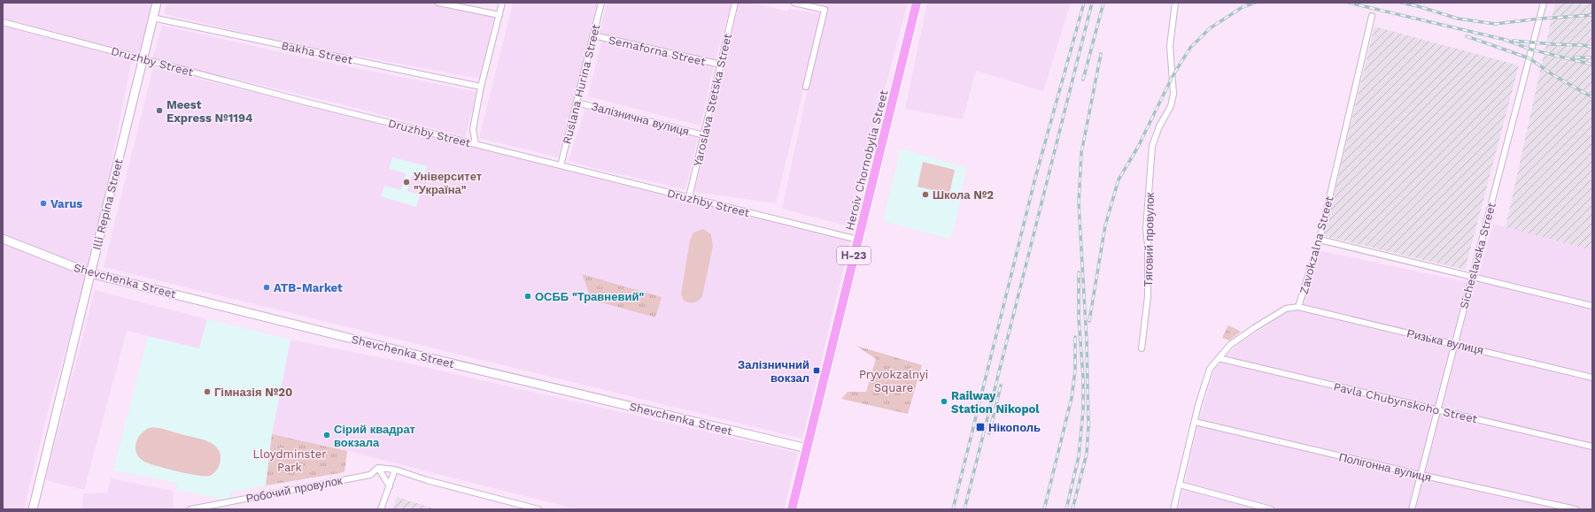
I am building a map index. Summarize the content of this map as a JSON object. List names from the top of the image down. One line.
{"streets":{"main road":["Heroiv Chornobylia Street","Н-23"],"street":["Semaforna Street","Bakha Street","Druzhby Street","Ruslana Hurina Street","Yaroslava Stetska Street","Залізнична вулиця","Illi Repina Street","Тяговий провулок","Zavokzalna Street","Sicheslavska Street","Shevchenka Street","Ризька вулиця","Pavla Chubynskoho Street","Полігонна вулиця","Робочий провулок"]},"crossings":[["Semaforna Street","Ruslana Hurina Street"],["Semaforna Street","Yaroslava Stetska Street"],["Bakha Street","Illi Repina Street"],["Druzhby Street","Ruslana Hurina Street"],["Druzhby Street","Yaroslava Stetska Street"],["Druzhby Street","Heroiv Chornobylia Street"],["Druzhby Street","Illi Repina Street"],["Ruslana Hurina Street","Залізнична вулиця"],["Yaroslava Stetska Street","Залізнична вулиця"],["Heroiv Chornobylia Street","Shevchenka Street"],["Illi Repina Street","Shevchenka Street"],["Zavokzalna Street","Ризька вулиця"],["Zavokzalna Street","Pavla Chubynskoho Street"],["Zavokzalna Street","Полігонна вулиця"],["Sicheslavska Street","Ризька вулиця"],["Sicheslavska Street","Pavla Chubynskoho Street"],["Sicheslavska Street","Полігонна вулиця"]],"parks":["Pryvokzalnyi Square","Lloydminster Park"],"places":{"other":["Meest Express №1194","Університет \"Україна\"","Школа №2","Varus","ATB-Market","ОСББ \"Травневий\"","Гімназія №20","Railway Station Nikopol","Сірий квадрат вокзала"],"transit":["Залізничний вокзал","Нікополь"]}}
